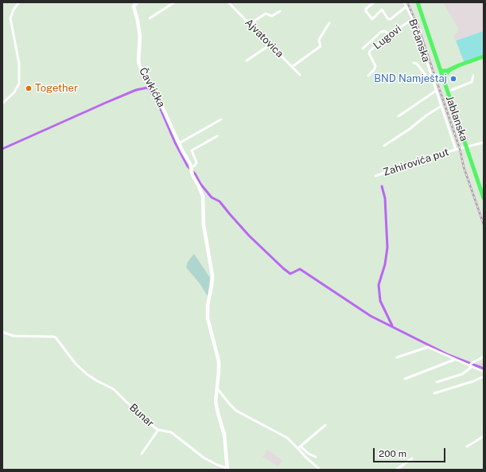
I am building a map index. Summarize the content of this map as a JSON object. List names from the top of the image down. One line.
{"streets":{"main road":["Jablanska"],"street":["Lugovi","Ajvatovica","Brčanska","Čavkićka","Zahirovića put","Bunar"]},"crossings":[["Lugovi","Brčanska"],["Brčanska","Zahirovića put"],["Čavkićka","Bunar"]],"places":["BND Namještaj","Together"],"scale_bar":"200 m"}
